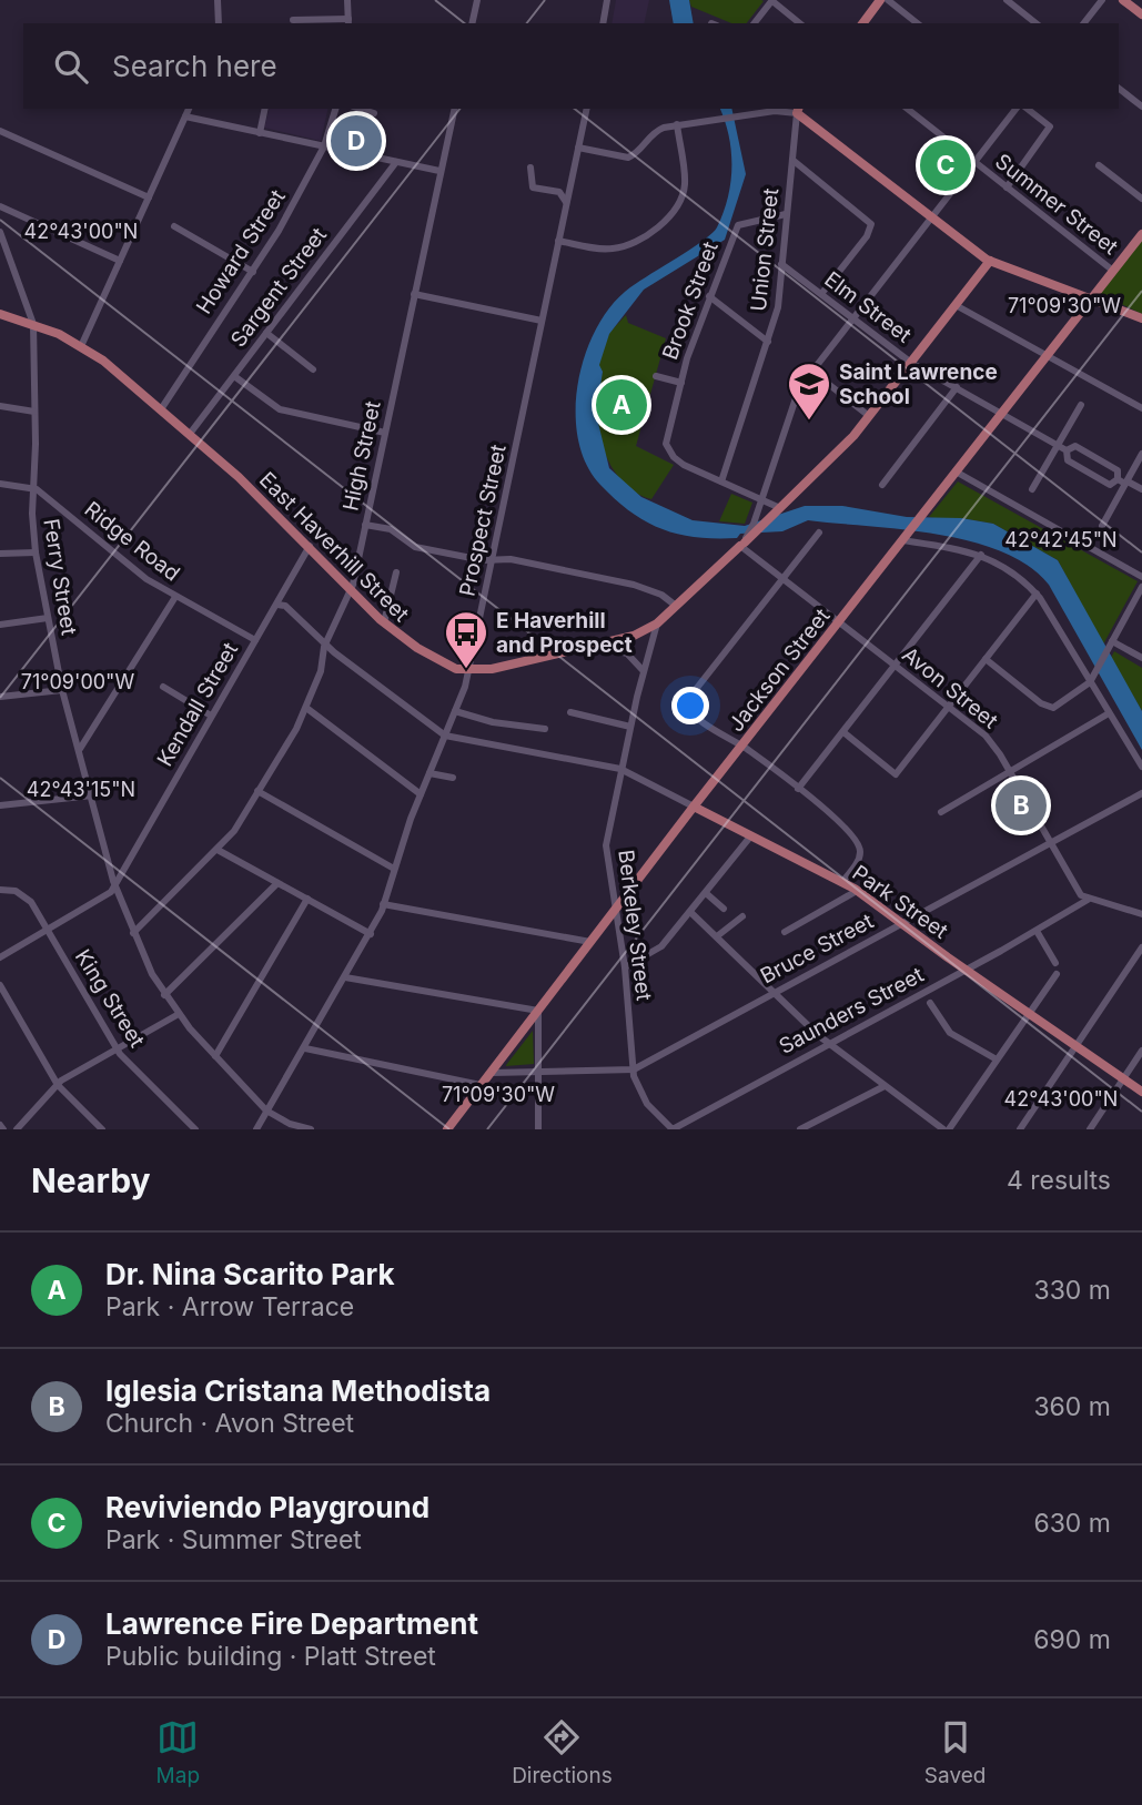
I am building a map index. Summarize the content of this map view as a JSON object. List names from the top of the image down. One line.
{"streets":{"main road":["East Haverhill Street","Jackson Street","Park Street"],"street":["Summer Street","Union Street","Howard Street","Sargent Street","Brook Street","Elm Street","High Street","Prospect Street","Ridge Road","Ferry Street","Avon Street","Kendall Street","Berkeley Street","Bruce Street","King Street","Saunders Street"]},"crossings":[["Summer Street","Jackson Street"],["Union Street","Brook Street"],["Union Street","Elm Street"],["Howard Street","East Haverhill Street"],["Sargent Street","East Haverhill Street"],["Elm Street","Jackson Street"],["High Street","East Haverhill Street"],["High Street","Ferry Street"],["Prospect Street","East Haverhill Street"],["Prospect Street","Ferry Street"],["Prospect Street","Park Street"],["Ridge Road","Ferry Street"],["Ridge Road","Kendall Street"],["East Haverhill Street","Ferry Street"],["East Haverhill Street","Kendall Street"],["Ferry Street","Kendall Street"],["Jackson Street","Avon Street"],["Jackson Street","Park Street"],["Jackson Street","Berkeley Street"],["Jackson Street","Bruce Street"],["Avon Street","Bruce Street"],["Avon Street","Saunders Street"],["Kendall Street","King Street"],["Park Street","Berkeley Street"],["Park Street","Bruce Street"],["Park Street","Saunders Street"],["Berkeley Street","Bruce Street"],["Berkeley Street","Saunders Street"]],"places":{"school or university":["Saint Lawrence School"],"bus stop":["E Haverhill and Prospect"]},"page":{"search":"Search here","pins":["D","C","A","B"],"heading":["Nearby","4 results"],"list":[{"mark":"A","name":"Dr. Nina Scarito Park","note":"Park · Arrow Terrace","value":"330 m"},{"mark":"B","name":"Iglesia Cristana Methodista","note":"Church · Avon Street","value":"360 m"},{"mark":"C","name":"Reviviendo Playground","note":"Park · Summer Street","value":"630 m"},{"mark":"D","name":"Lawrence Fire Department","note":"Public building · Platt Street","value":"690 m"}],"nav":["Map","Directions","Saved"]},"coordinates":["42°43'00\"N","71°09'30\"W","42°42'45\"N","71°09'00\"W","42°43'15\"N"]}
